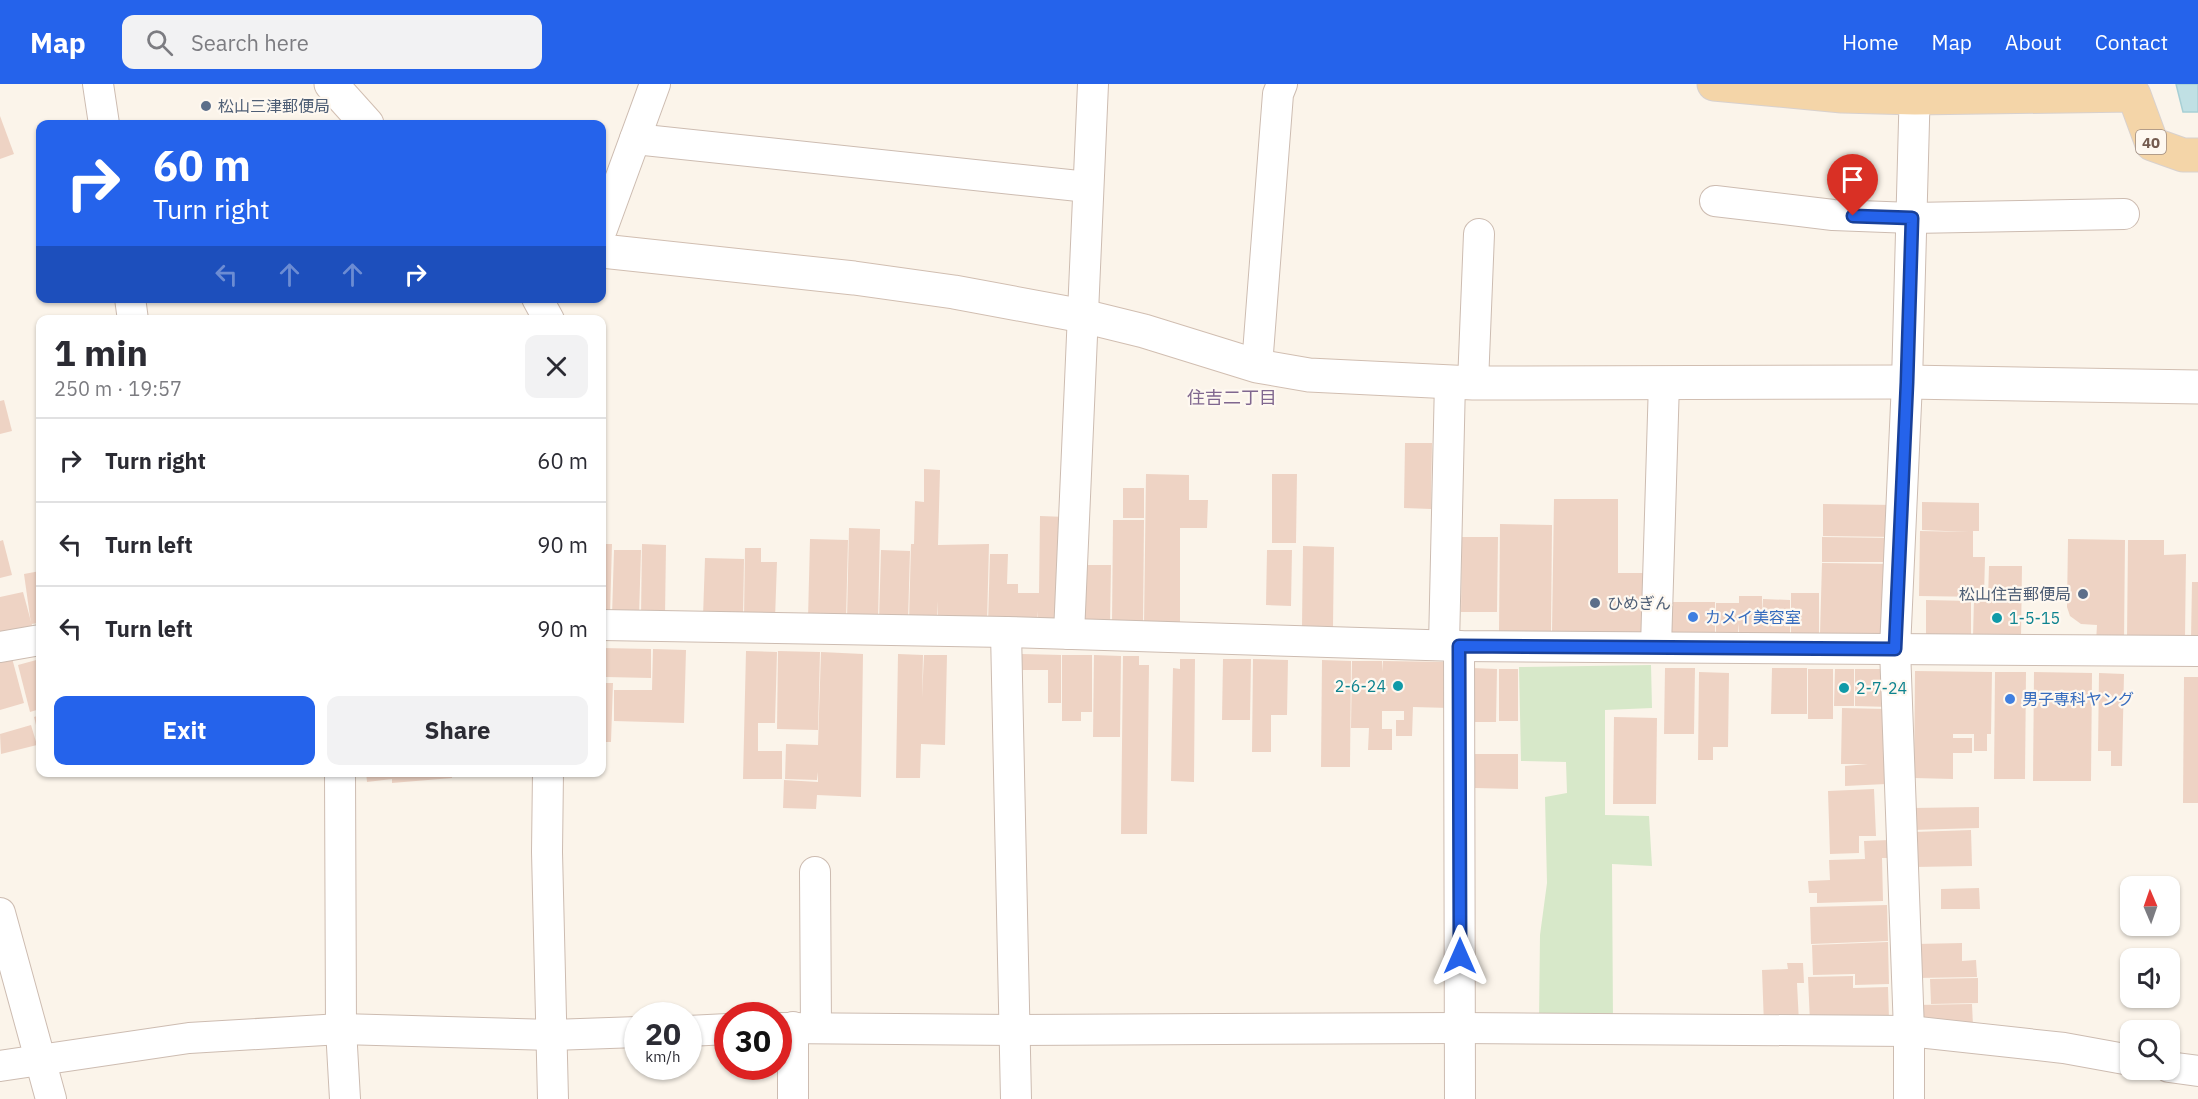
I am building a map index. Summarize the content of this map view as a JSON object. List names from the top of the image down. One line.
{"streets":{"main road":["40"]},"districts":["住吉二丁目"],"places":["松山三津郵便局","松山住吉郵便局","ひめぎん","カメイ美容室","1-5-15","2-6-24","2-7-24","男子専科ヤング"],"north":"top","page":{"header":"Map","search":"Search here","nav":["Home","Map","About","Contact"],"turn":["60 m","Turn right"],"heading":["1 min","250 m · 19:57"],"list":[{"name":"Turn right","value":"60 m"},{"name":"Turn left","value":"90 m"},{"name":"Turn left","value":"90 m"}],"buttons":["Exit","Share"],"speed":"20 km/h","limit":"30"}}
